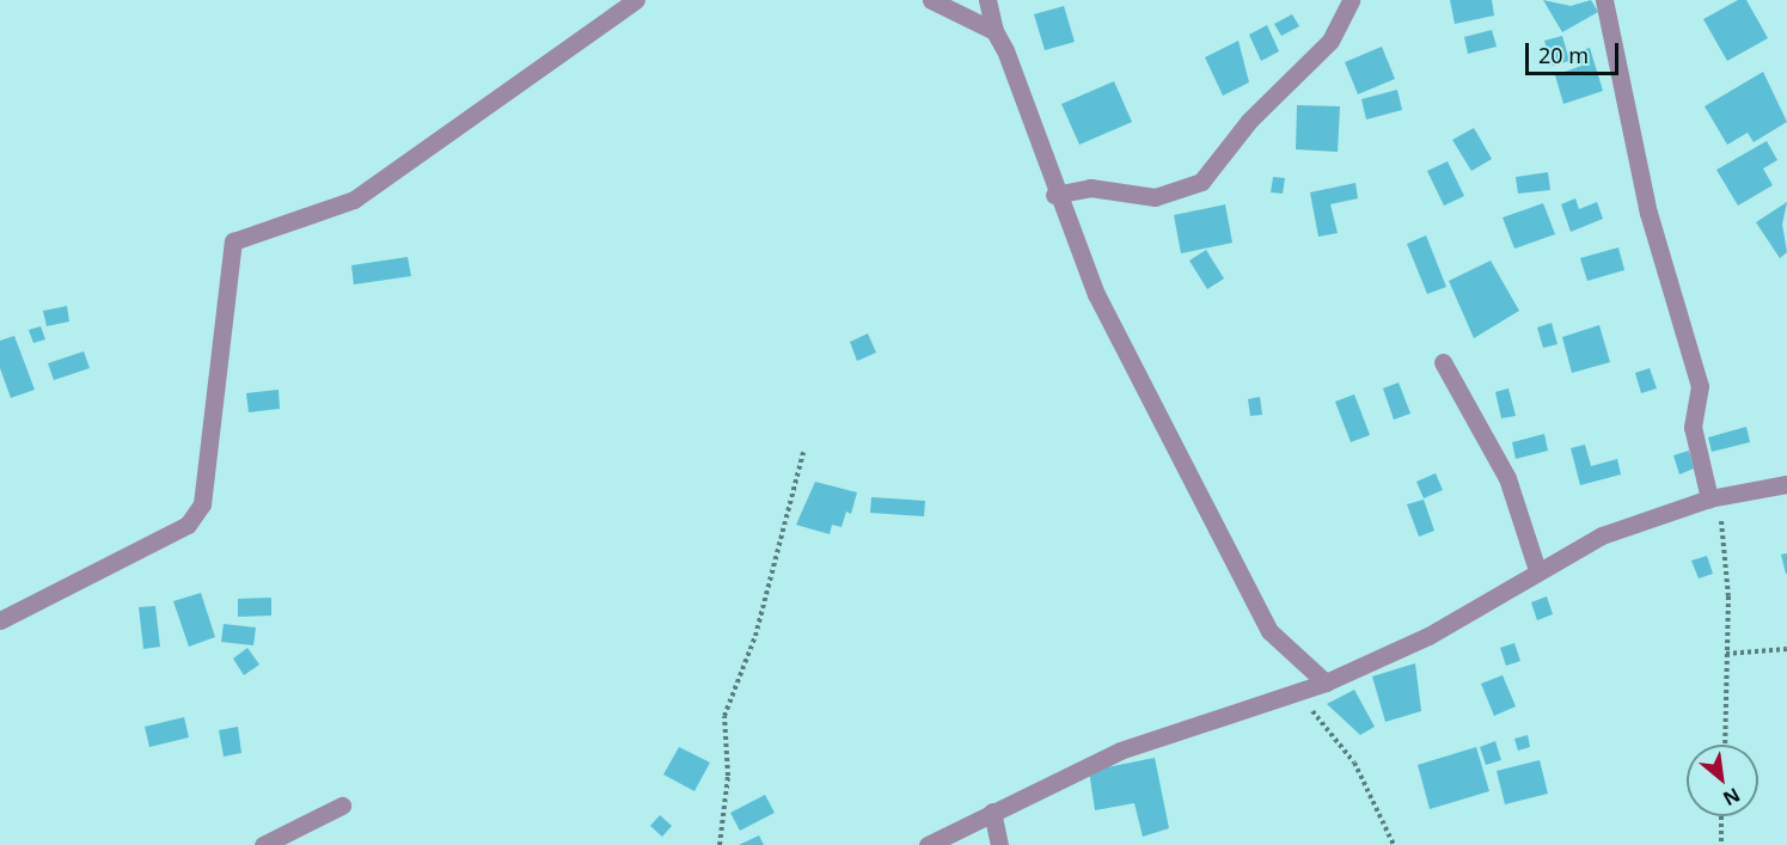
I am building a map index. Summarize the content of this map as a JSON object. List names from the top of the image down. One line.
{"scale_bar":"20 m","north":"bottom right"}
